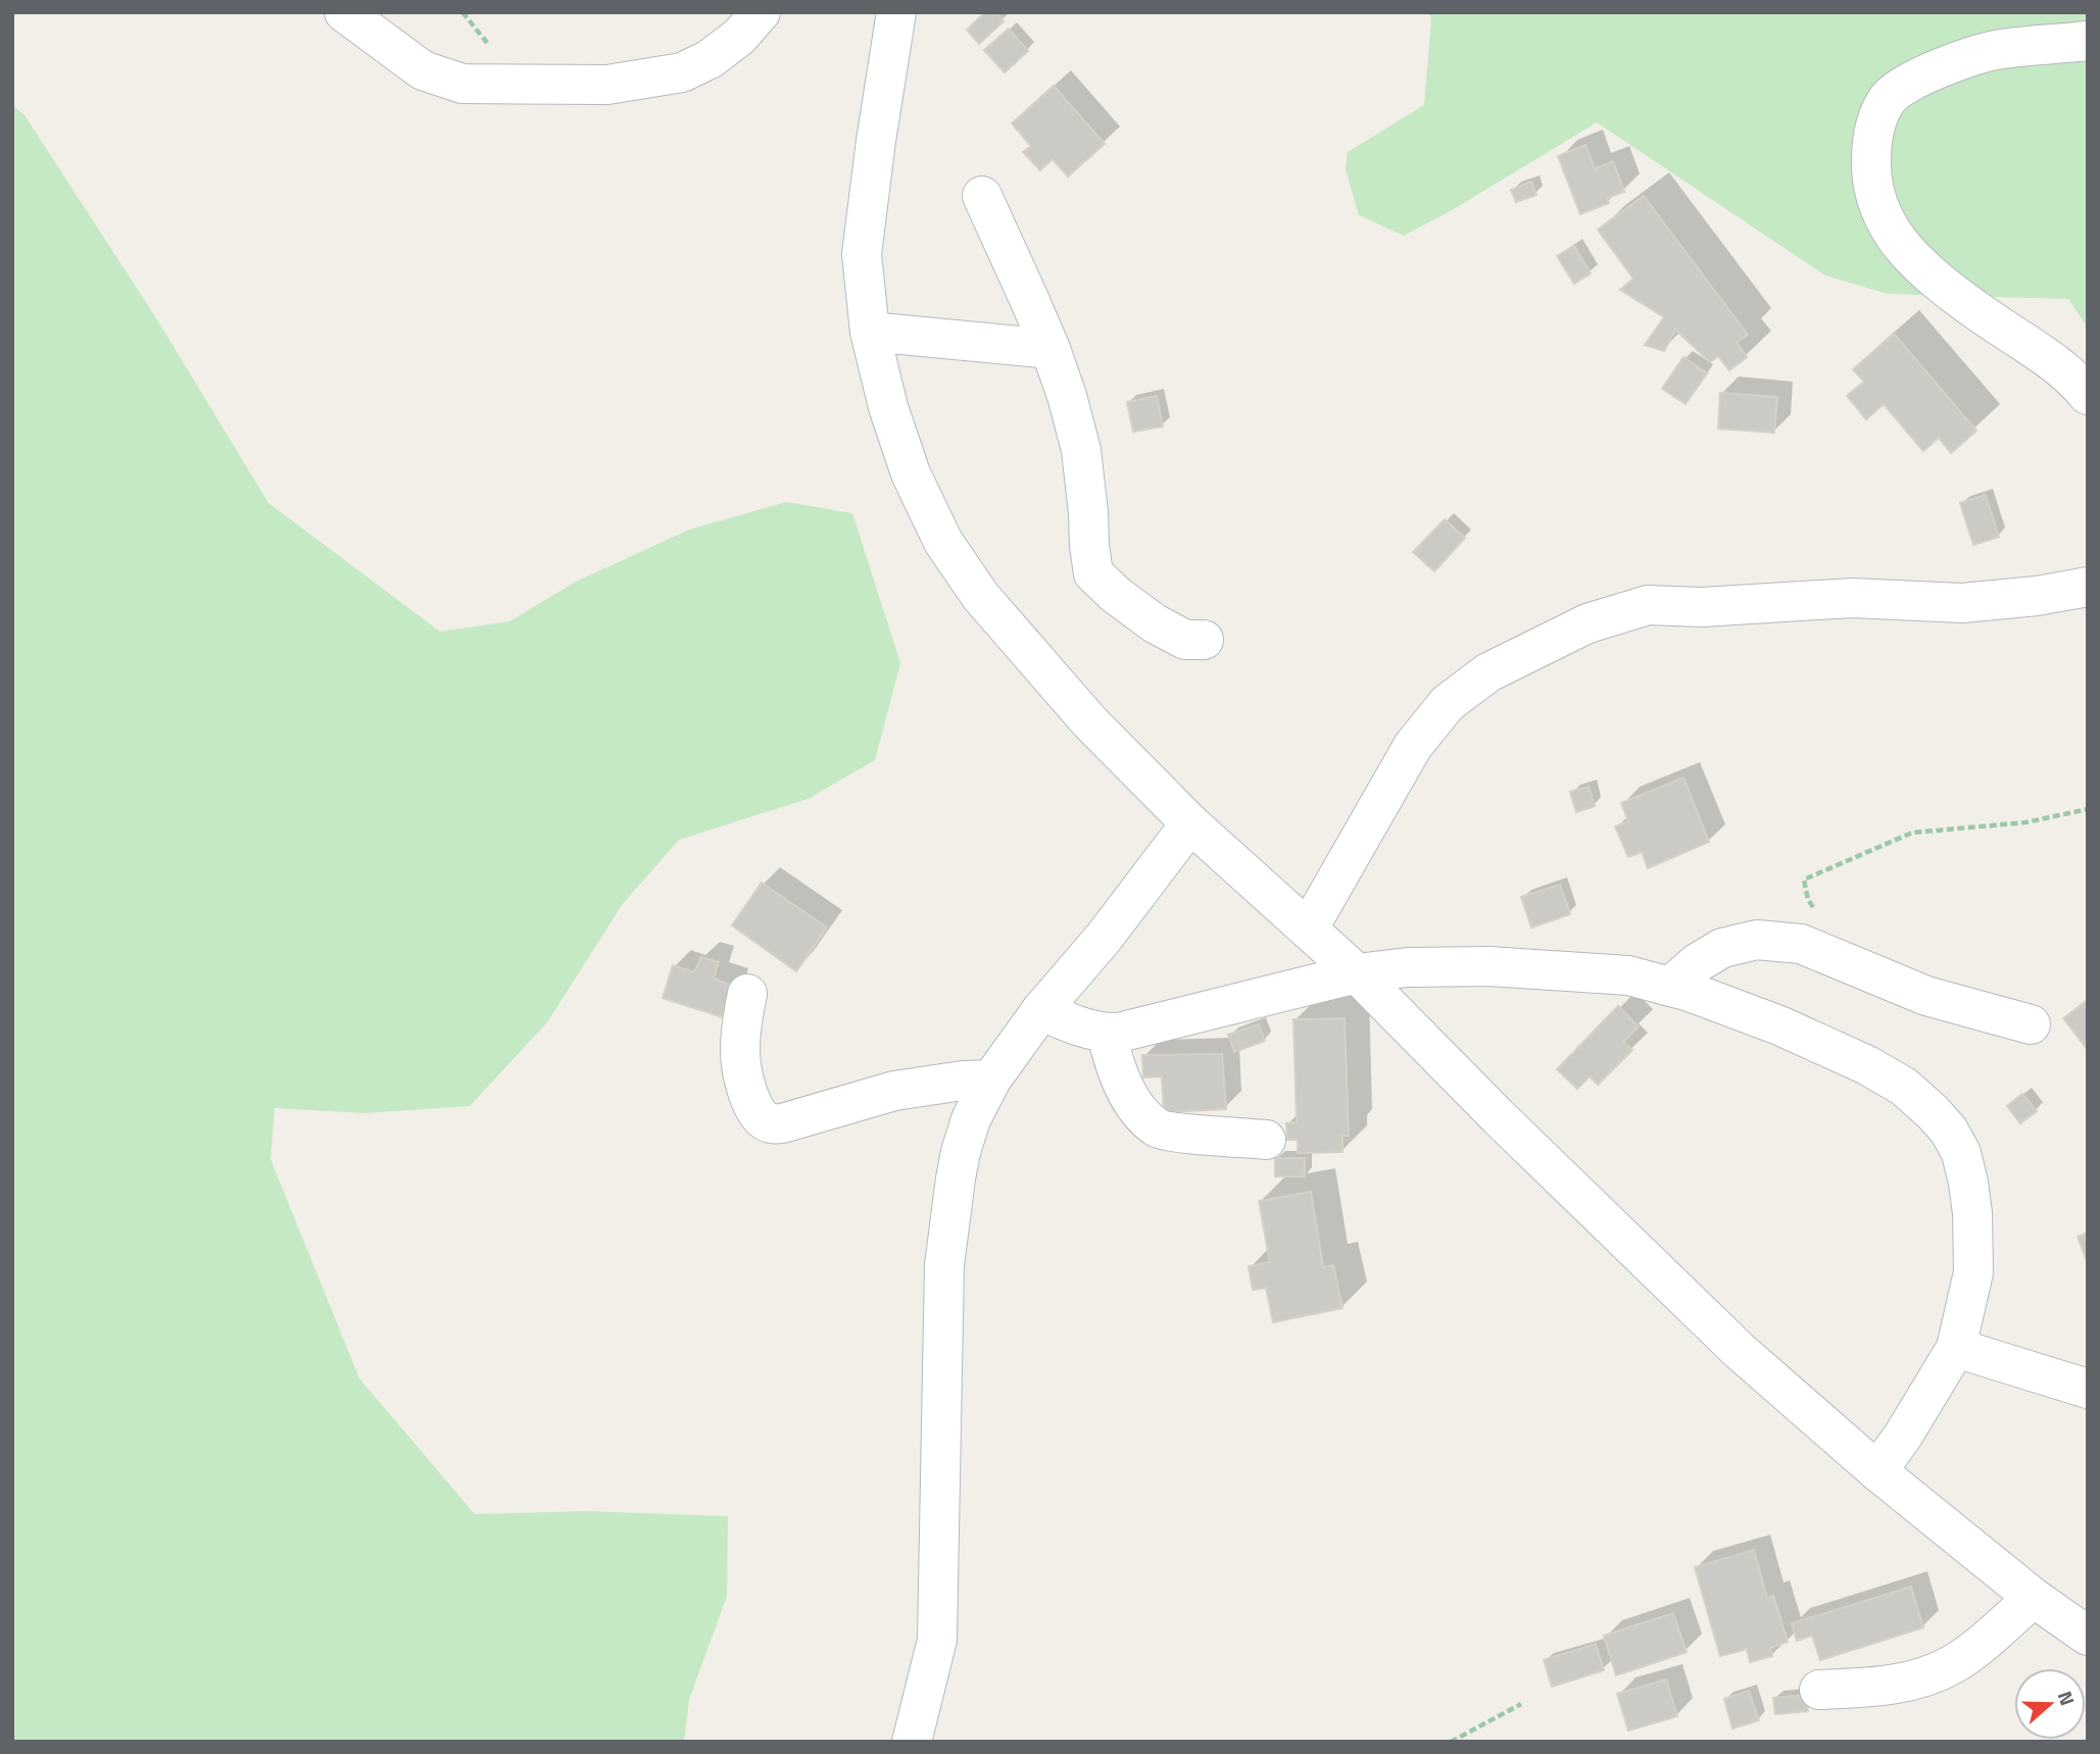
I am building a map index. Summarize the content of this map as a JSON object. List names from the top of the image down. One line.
{"north":"right"}
